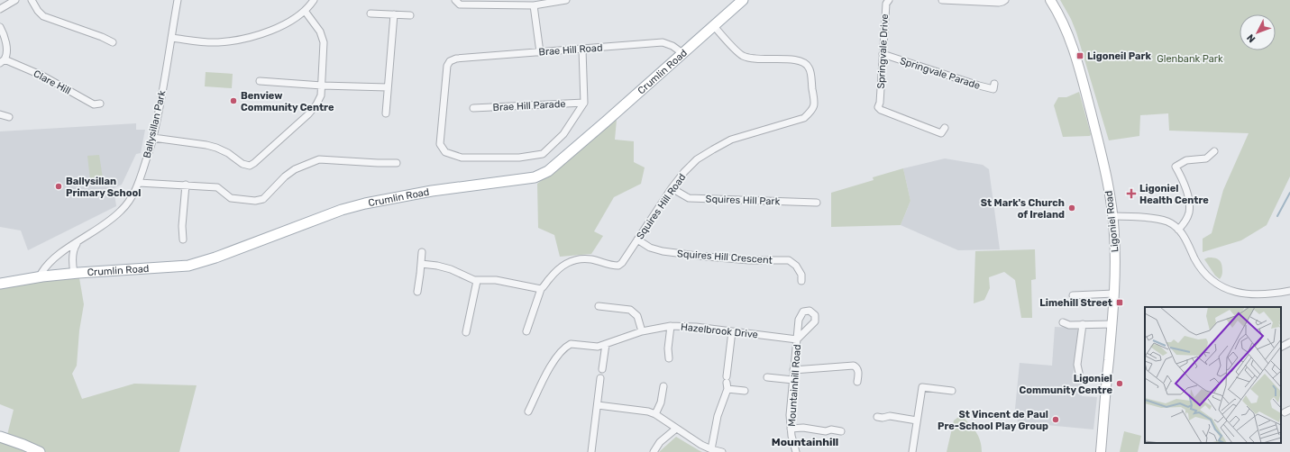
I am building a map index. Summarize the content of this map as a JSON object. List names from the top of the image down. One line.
{"streets":{"main road":["Crumlin Road"],"street":["Brae Hill Road","Springvale Drive","Springvale Parade","Clare Hill","Brae Hill Parade","Ballysillan Park","Squires Hill Park","Squires Hill Road","Ligoniel Road","Squires Hill Crescent","Hazelbrook Drive","Mountainhill Road"]},"crossings":[["Brae Hill Road","Crumlin Road"],["Brae Hill Road","Brae Hill Parade"],["Springvale Drive","Springvale Parade"],["Crumlin Road","Ballysillan Park"],["Crumlin Road","Squires Hill Road"],["Squires Hill Park","Squires Hill Road"],["Squires Hill Road","Squires Hill Crescent"],["Hazelbrook Drive","Mountainhill Road"]],"districts":["Mountainhill"],"parks":["Glenbank Park"],"places":{"transit":["Ligoneil Park","Limehill Street"],"other":["Benview Community Centre","Ballysillan Primary School","St Mark's Church of Ireland","Ligoniel Community Centre","St Vincent de Paul Pre-School Play Group"],"health":["Ligoniel Health Centre"]},"north":"bottom left"}
